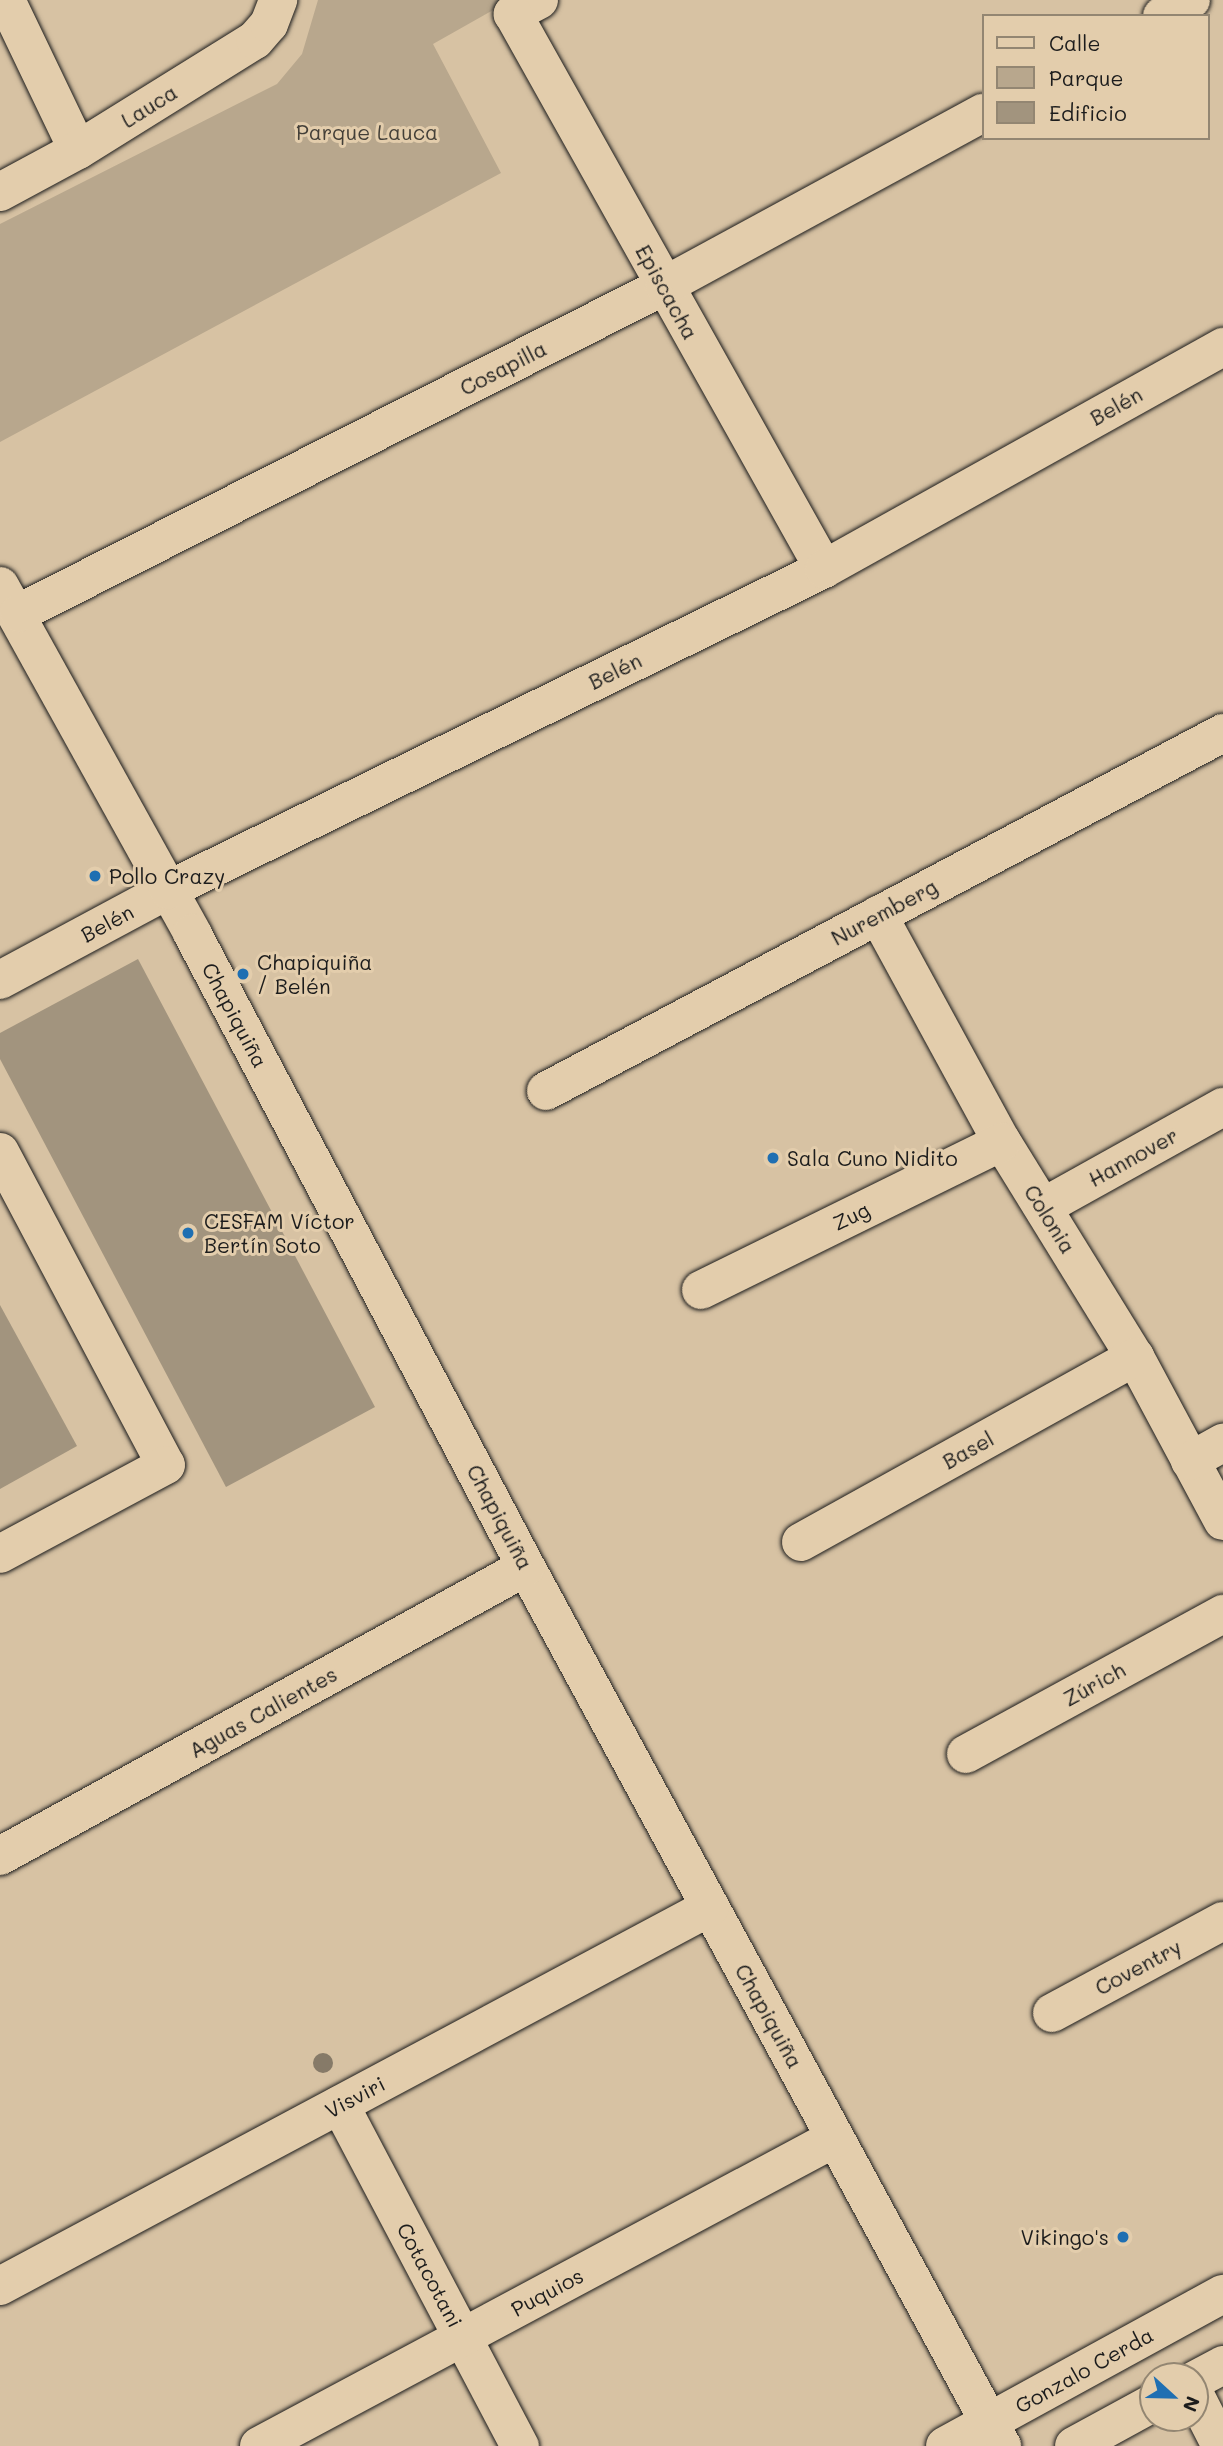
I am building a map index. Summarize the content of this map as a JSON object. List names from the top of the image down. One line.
{"streets":{"street":["Lauca","Episcacha","Cosapilla","Belén","Nuremberg","Chapiquiña","Hannover","Zug","Colonia","Basel","Zúrich","Aguas Calientes","Coventry","Visviri","Cotacotani","Puquios","Gonzalo Cerda"]},"crossings":[["Episcacha","Cosapilla"],["Episcacha","Belén"],["Cosapilla","Chapiquiña"],["Belén","Chapiquiña"],["Nuremberg","Colonia"],["Chapiquiña","Aguas Calientes"],["Chapiquiña","Visviri"],["Chapiquiña","Puquios"],["Chapiquiña","Gonzalo Cerda"],["Hannover","Colonia"],["Zug","Colonia"],["Colonia","Basel"],["Visviri","Cotacotani"],["Cotacotani","Puquios"]],"parks":["Parque Lauca"],"places":["Pollo Crazy","Chapiquiña / Belén","Sala Cuno Nidito","CESFAM Víctor Bertín Soto","Vikingo's"],"legend":["Calle","Parque","Edificio"],"north":"right"}
